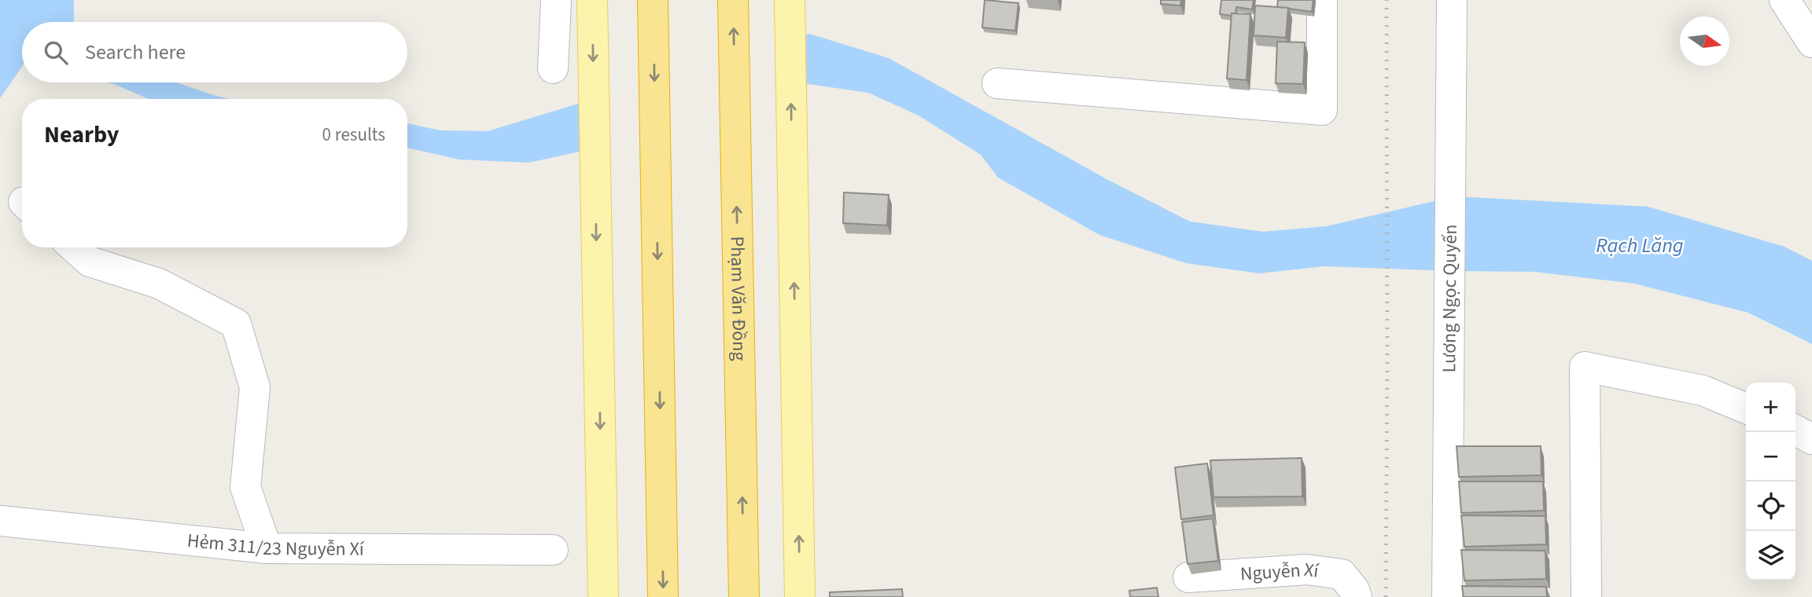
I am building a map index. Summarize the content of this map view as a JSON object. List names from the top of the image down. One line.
{"streets":{"highway":["Phạm Văn Đồng"],"street":["Lương Ngọc Quyến","Hẻm 311/23 Nguyễn Xí","Nguyễn Xí"]},"water":["Rạch Lăng"],"north":"right","page":{"search":"Search here","heading":["Nearby","0 results"],"map_buttons":["+","−"]}}
